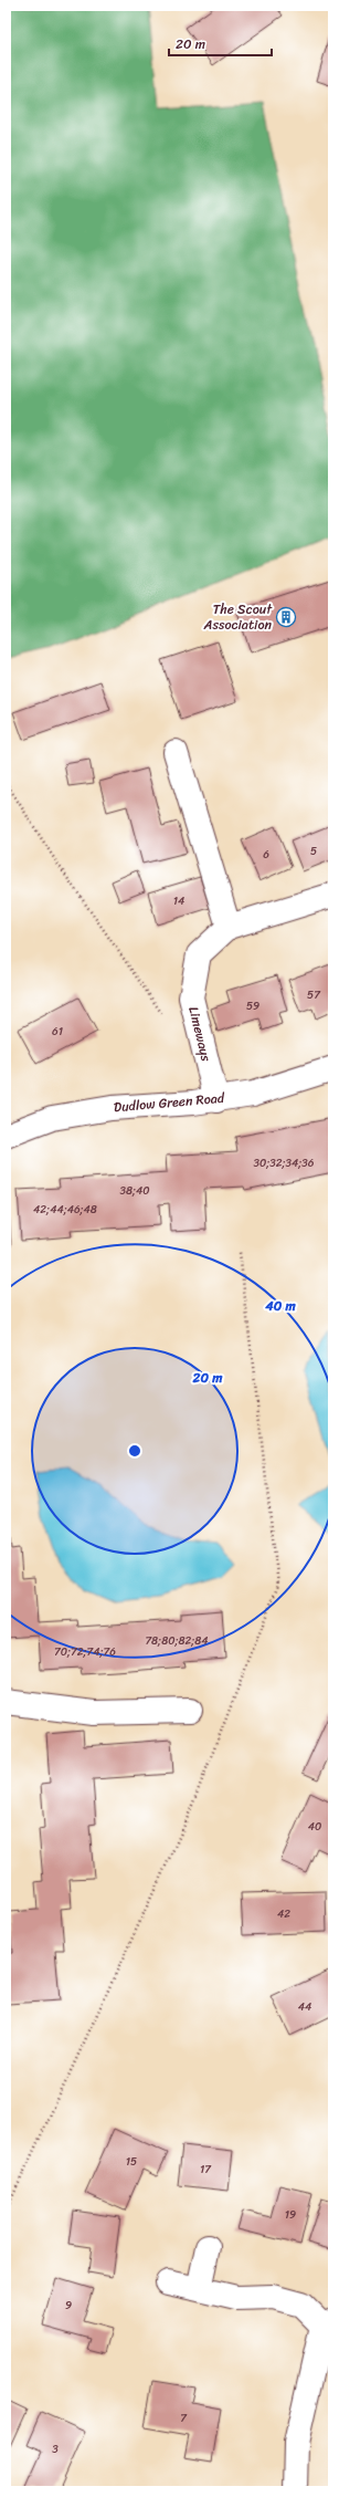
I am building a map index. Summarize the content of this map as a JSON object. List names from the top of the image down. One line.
{"streets":{"street":["Limeways","Dudlow Green Road"]},"crossings":[["Limeways","Dudlow Green Road"]],"places":{"building":["The Scout Association"]},"house_numbers":["5","6","14","57","59","61","30;32;34;36","38;40","42;44;46;48","78;80;82;84","70;72;74;76","40","42","44","15","17","19","9","7","3"],"scale_bar":"20 m","rings":["40 m","20 m"]}
